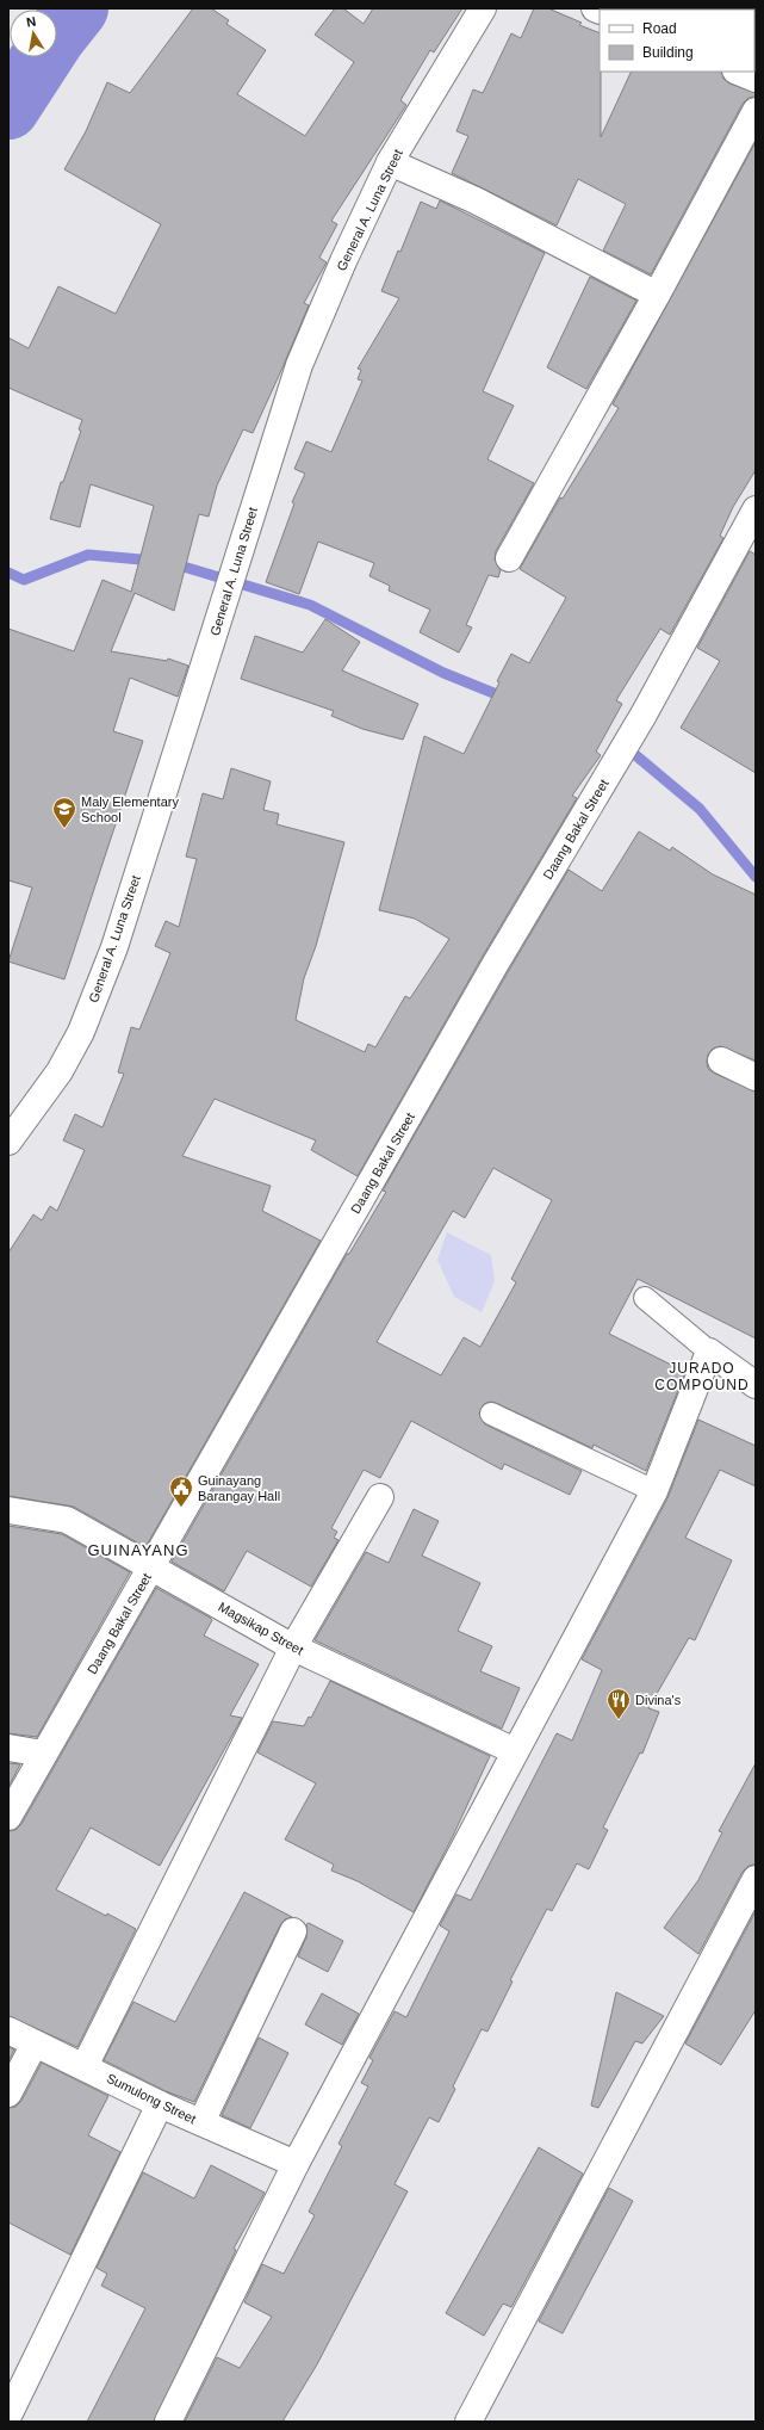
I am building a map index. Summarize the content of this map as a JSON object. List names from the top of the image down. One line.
{"streets":{"street":["General A. Luna Street","Daang Bakal Street","Magsikap Street","Sumulong Street"]},"crossings":[["Daang Bakal Street","Magsikap Street"]],"districts":["JURADO COMPOUND","GUINAYANG"],"places":{"school or university":["Maly Elementary School"],"public building":["Guinayang Barangay Hall"],"restaurant":["Divina's"]},"legend":["Road","Building"],"north":"top"}
